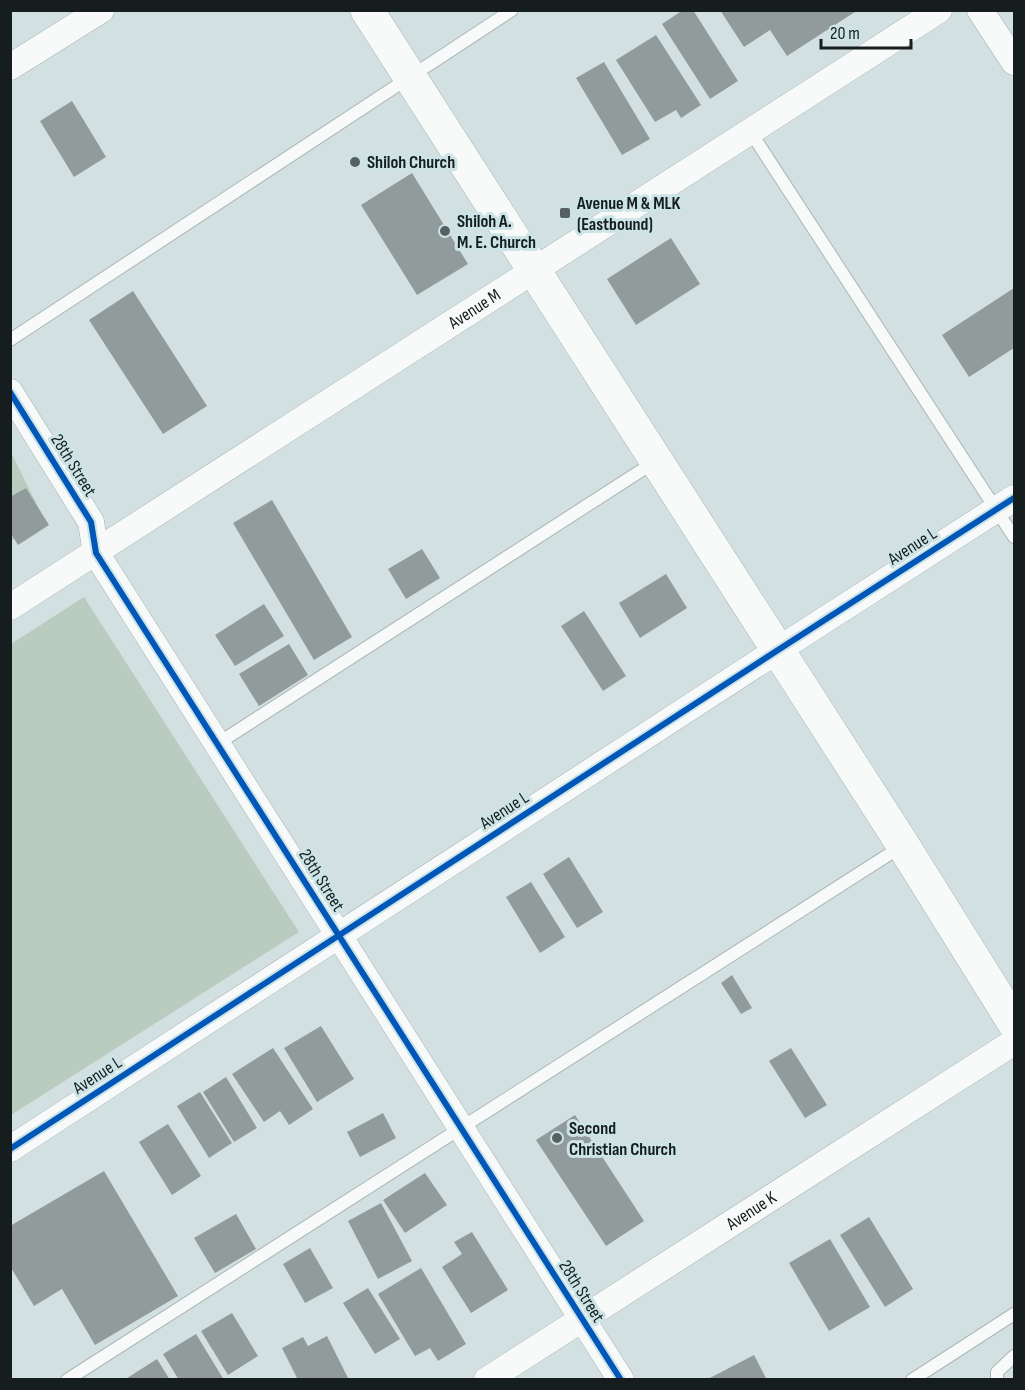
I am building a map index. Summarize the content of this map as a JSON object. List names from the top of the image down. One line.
{"streets":{"street":["Avenue M","28th Street","Avenue L","Avenue K"]},"crossings":[["Avenue M","28th Street"],["28th Street","Avenue L"],["28th Street","Avenue K"]],"places":{"other":["Shiloh Church","Shiloh A. M. E. Church","Second Christian Church"],"transit":["Avenue M & MLK (Eastbound)"]},"scale_bar":"20 m"}
